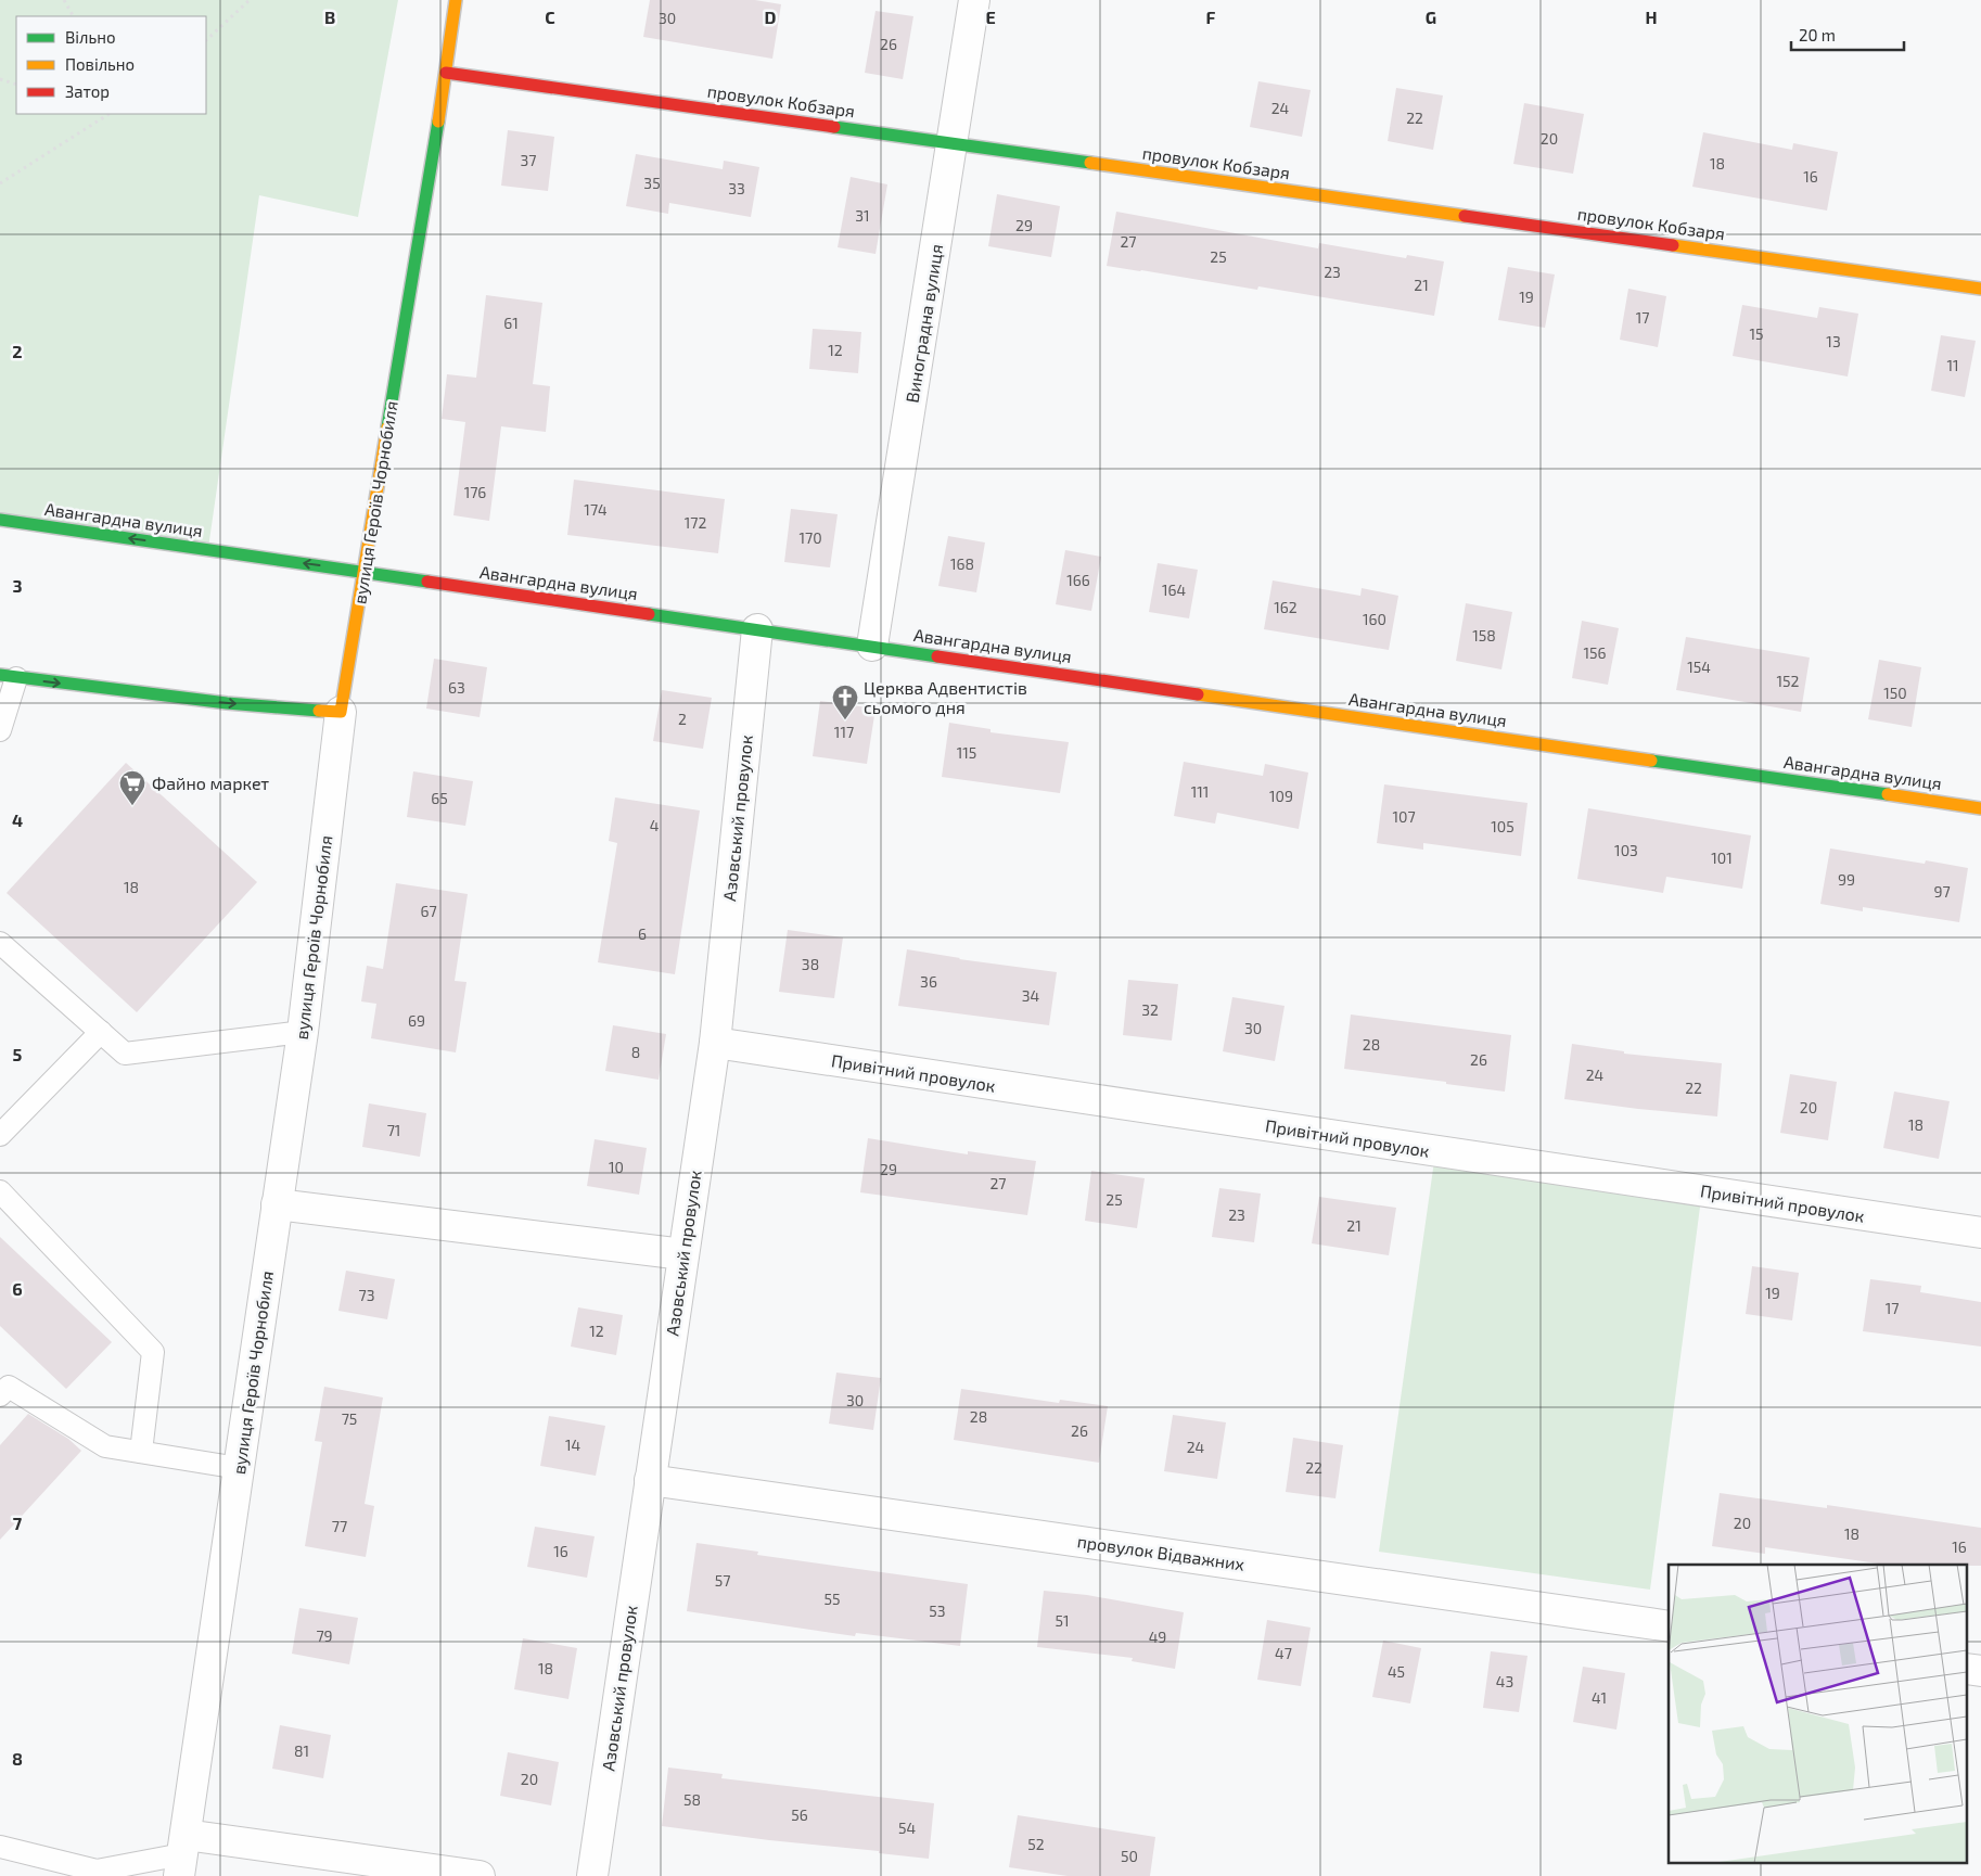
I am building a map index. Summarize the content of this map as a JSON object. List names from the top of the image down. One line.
{"streets":{"street":["провулок Кобзаря","Виноградна вулиця","вулиця Героїв Чорнобиля","Авангардна вулиця","Азовський провулок","Привітний провулок","провулок Відважних"]},"crossings":[["провулок Кобзаря","Виноградна вулиця"],["провулок Кобзаря","вулиця Героїв Чорнобиля"],["Виноградна вулиця","Авангардна вулиця"],["вулиця Героїв Чорнобиля","Авангардна вулиця"],["Авангардна вулиця","Азовський провулок"],["Азовський провулок","Привітний провулок"],["Азовський провулок","провулок Відважних"]],"places":{"church":["Церква Адвентистів сьомого дня"],"supermarket":["Файно маркет"]},"house_numbers":["30","26","24","22","20","37","18","16","35","33","31","29","27","25","23","21","19","17","61","15","13","12","11","176","174","172","170","168","166","164","162","160","158","156","154","152","63","150","2","117","115","111","109","65","107","4","105","103","101","99","18","97","67","6","38","36","34","32","69","30","28","8","26","24","22","20","18","71","10","29","27","25","23","21","19","73","17","12","30","28","75","26","14","24","22","20","77","18","16","16","57","55","53","51","79","49","47","18","45","43","41","81","20","58","56","54","52","50"],"legend":["Вільно","Повільно","Затор"],"scale_bar":"20 m","grid":{"columns":["B","C","D","E","F","G","H"],"rows":["2","3","4","5","6","7","8"]}}
